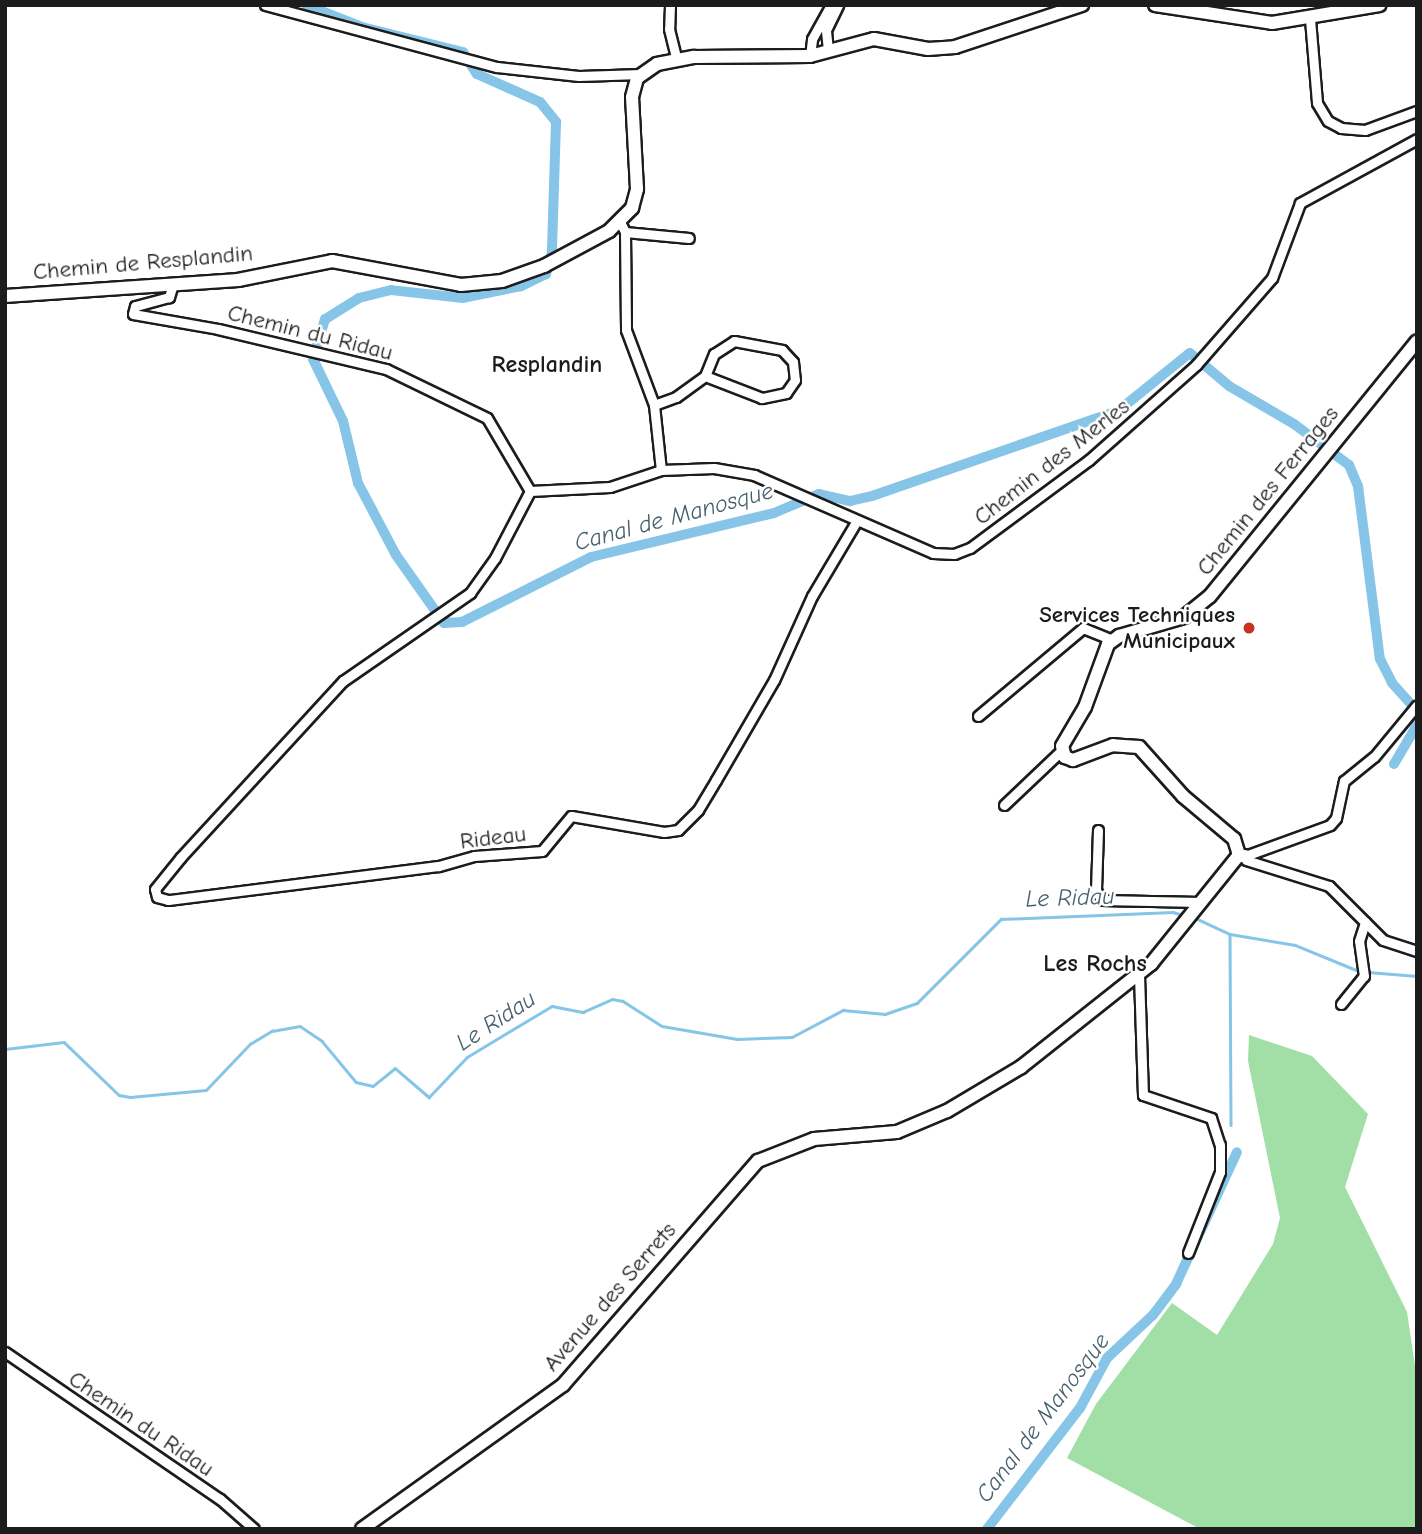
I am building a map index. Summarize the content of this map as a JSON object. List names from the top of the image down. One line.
{"streets":{"street":["Chemin de Resplandin","Chemin du Ridau","Chemin des Merles","Chemin des Ferrages","Rideau","Avenue des Serrets"]},"crossings":[["Chemin de Resplandin","Chemin du Ridau"],["Chemin du Ridau","Chemin des Merles"],["Chemin du Ridau","Rideau"],["Chemin des Merles","Rideau"]],"districts":["Resplandin","Les Rochs"],"water":["Canal de Manosque","Le Ridau"],"places":["Services Techniques Municipaux"]}
